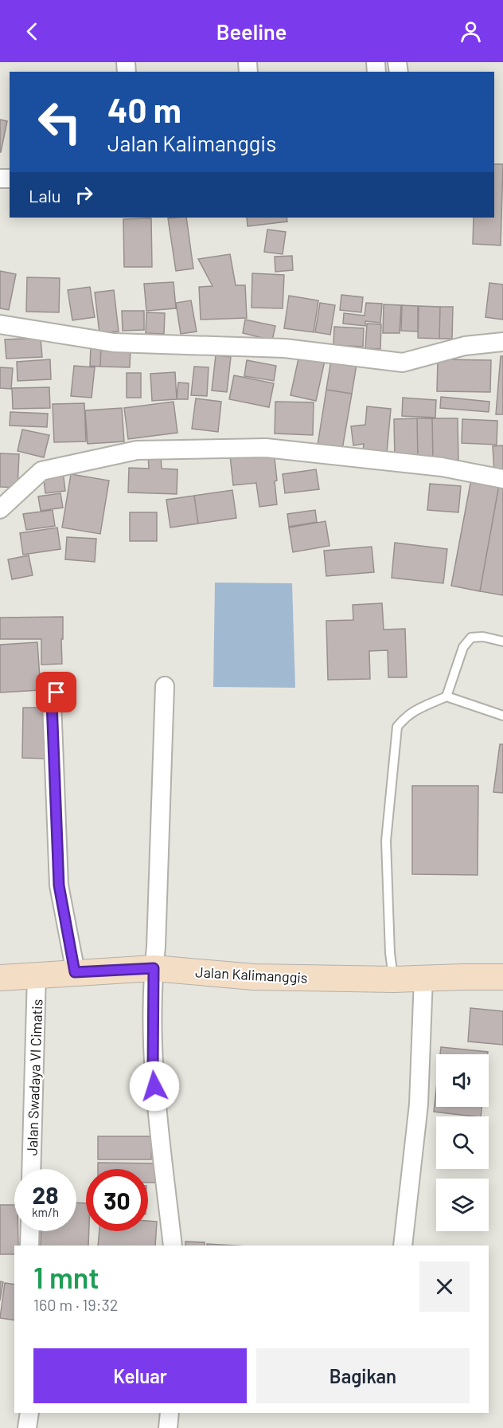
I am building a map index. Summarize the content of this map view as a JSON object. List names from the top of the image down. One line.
{"streets":{"main road":["Jalan Kalimanggis"],"street":["Jalan Swadaya VI Cimatis"]},"crossings":[["Jalan Kalimanggis","Jalan Swadaya VI Cimatis"]],"page":{"header":"Beeline","turn":["40 m","Jalan Kalimanggis"],"then":"Lalu","speed":"28 km/h","limit":"30","heading":["1 mnt","160 m · 19:32"],"buttons":["Keluar","Bagikan"]}}
